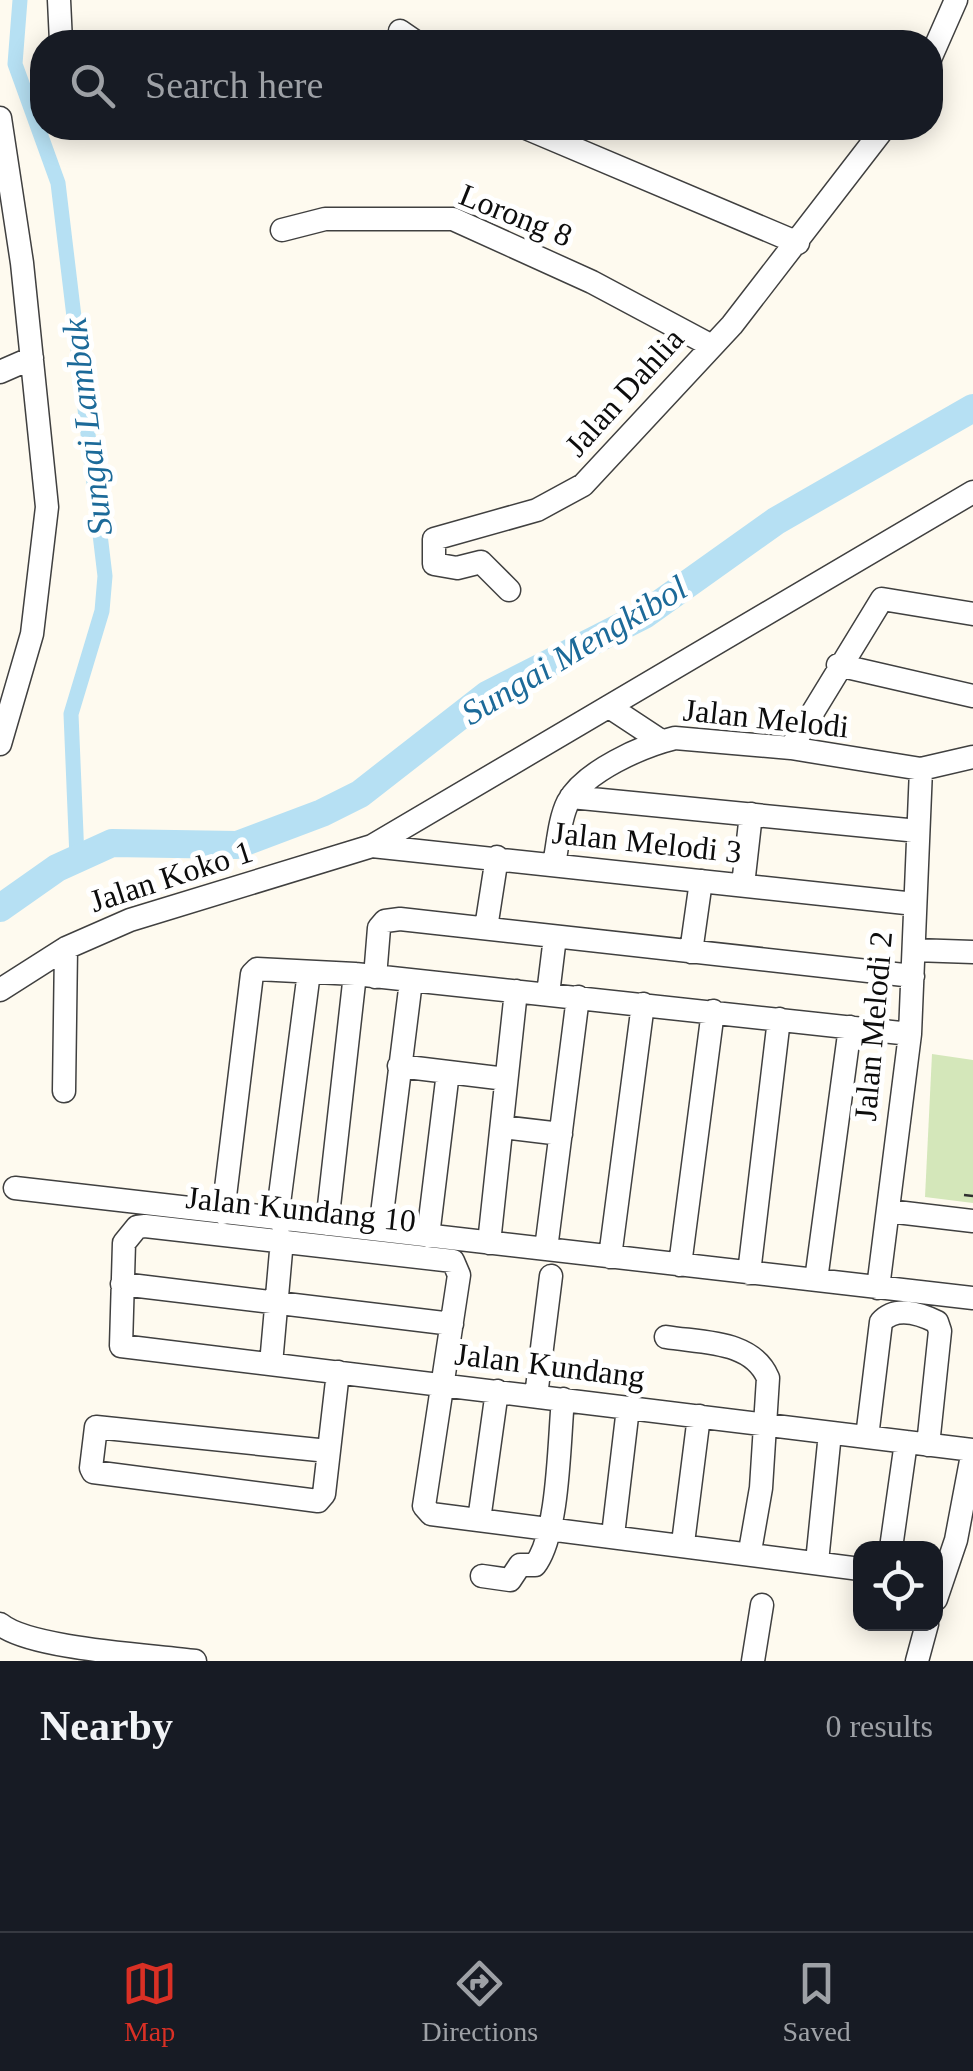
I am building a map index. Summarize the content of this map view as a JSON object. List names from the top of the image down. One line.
{"streets":{"street":["Lorong 8","Jalan Dahlia","Jalan Melodi","Jalan Melodi 3","Jalan Koko 1","Jalan Melodi 2","Jalan Kundang 10","Jalan Kundang"]},"crossings":[["Lorong 8","Jalan Dahlia"],["Jalan Melodi","Jalan Melodi 2"],["Jalan Melodi 3","Jalan Koko 1"],["Jalan Melodi 3","Jalan Melodi 2"],["Jalan Kundang 10","Jalan Kundang"]],"water":["Sungai Lambak","Sungai Mengkibol"],"page":{"search":"Search here","heading":["Nearby","0 results"],"nav":["Map","Directions","Saved"]}}
